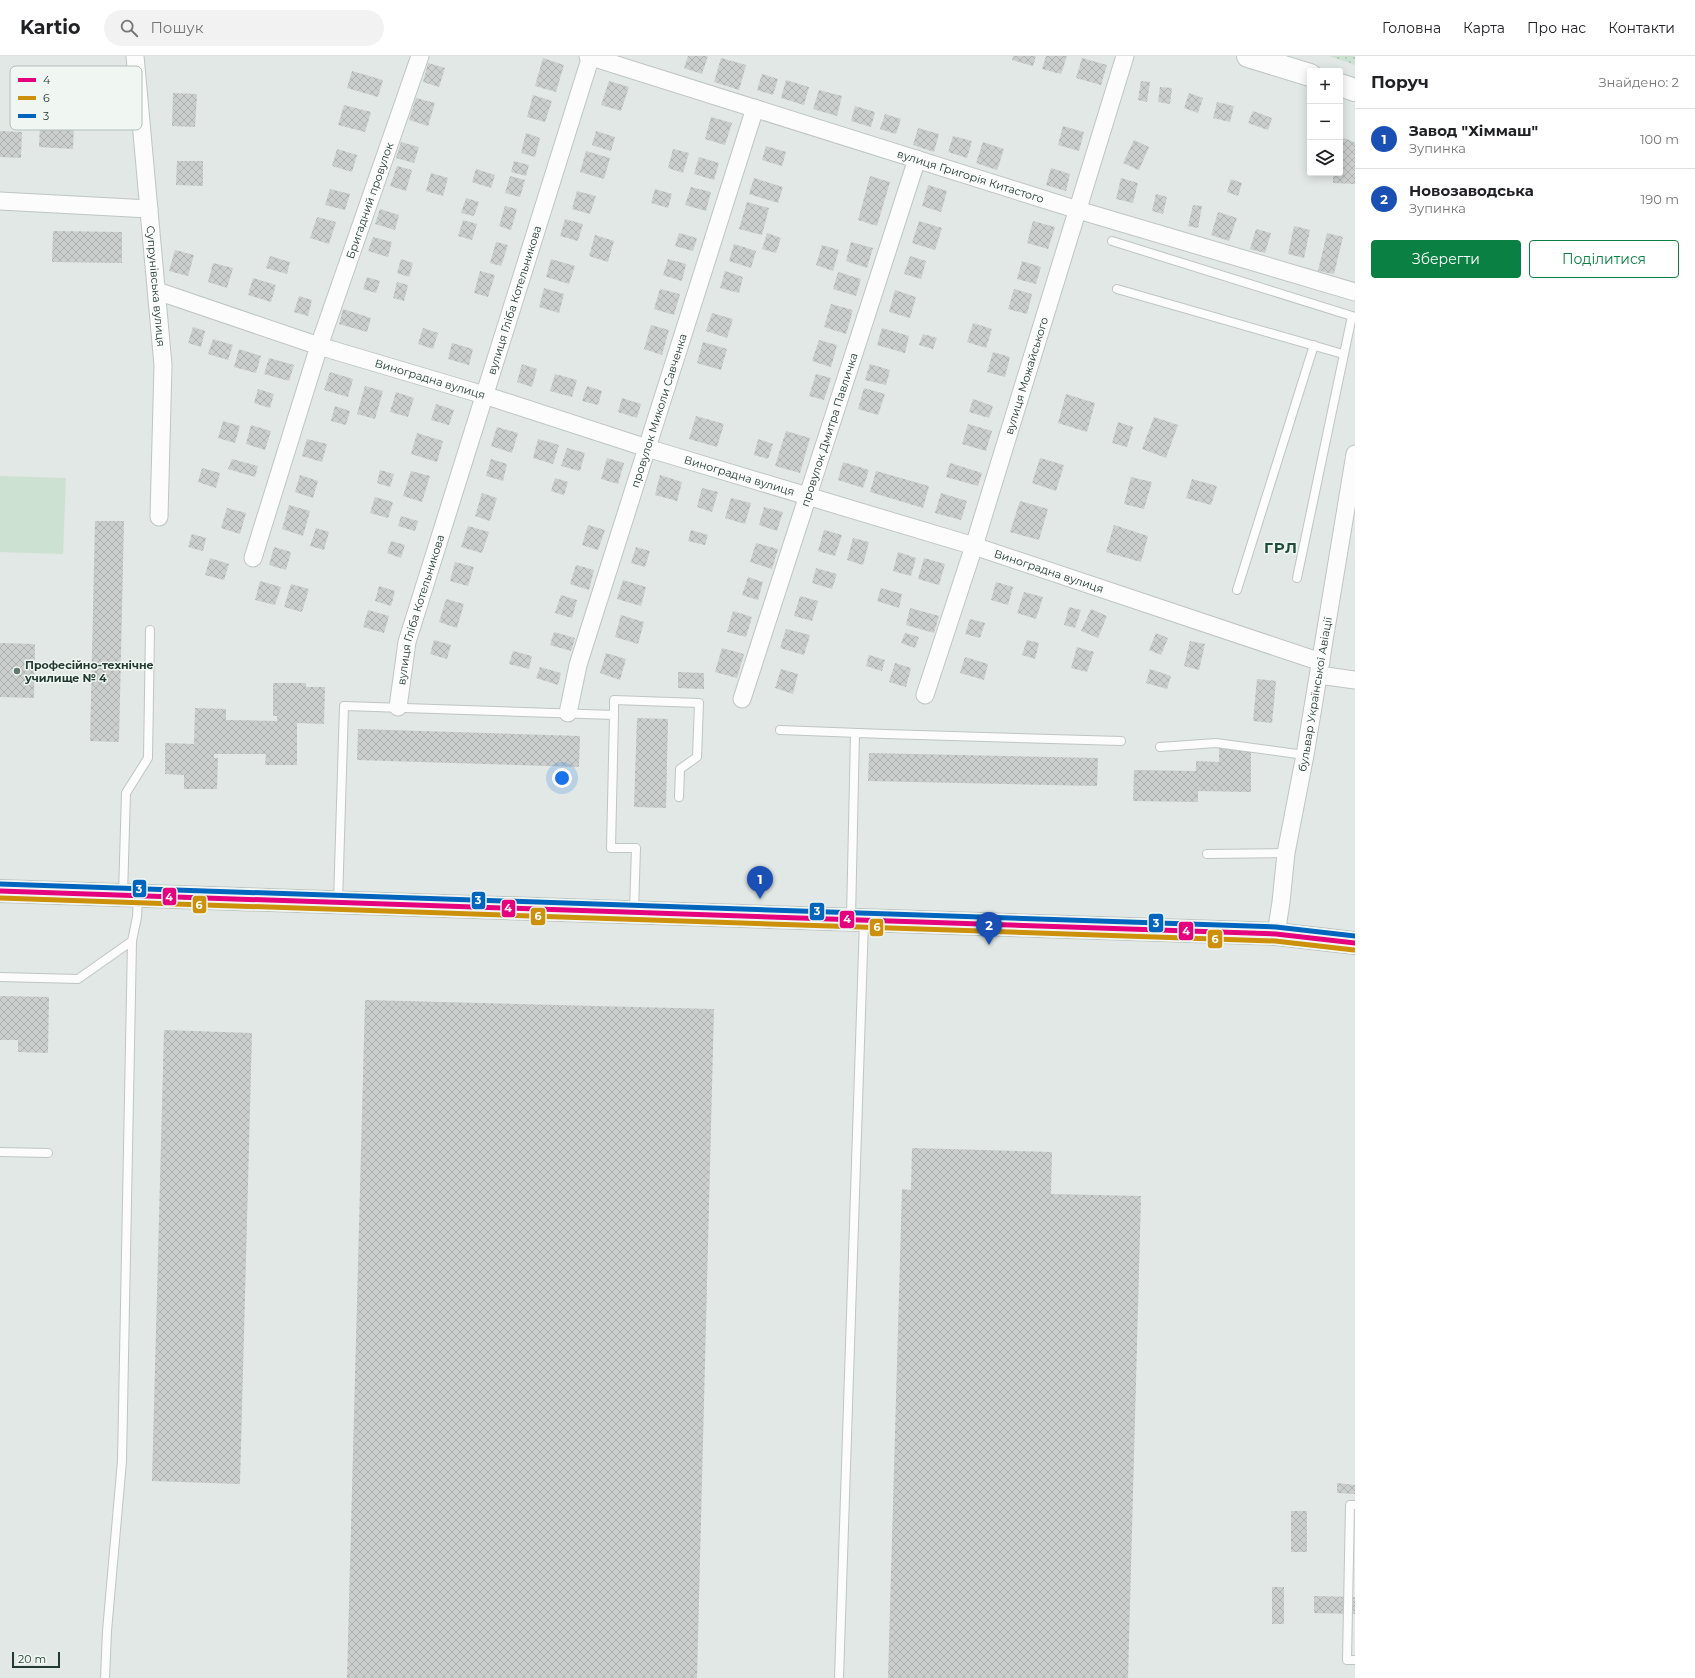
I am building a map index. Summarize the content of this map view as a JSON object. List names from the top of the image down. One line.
{"streets":{"street":["вулиця Григорія Китастого","Бригадний провулок","Супрунівська вулиця","вулиця Гліба Котельникова","вулиця Можайського","Виноградна вулиця","провулок Миколи Савченка","провулок Дмитра Павличка","бульвар Української Авіації"]},"crossings":[["вулиця Григорія Китастого","вулиця Гліба Котельникова"],["вулиця Григорія Китастого","вулиця Можайського"],["вулиця Григорія Китастого","провулок Миколи Савченка"],["вулиця Григорія Китастого","провулок Дмитра Павличка"],["Бригадний провулок","Виноградна вулиця"],["Супрунівська вулиця","Виноградна вулиця"],["вулиця Гліба Котельникова","Виноградна вулиця"],["вулиця Можайського","Виноградна вулиця"],["Виноградна вулиця","провулок Миколи Савченка"],["Виноградна вулиця","провулок Дмитра Павличка"],["Виноградна вулиця","бульвар Української Авіації"]],"districts":["ГРЛ"],"places":["Професійно-технічне училище № 4"],"lines":["transit line 3","transit line 4","transit line 6"],"legend":["4","6","3"],"scale_bar":"20 m","page":{"header":"Kartio","search":"Пошук","nav":["Головна","Карта","Про нас","Контакти"],"heading":["Поруч","Знайдено: 2"],"map_buttons":["+","−"],"list":[{"mark":"1","name":"Завод \"Хіммаш\"","note":"Зупинка","value":"100 m"},{"mark":"2","name":"Новозаводська","note":"Зупинка","value":"190 m"}],"buttons":["Зберегти","Поділитися"],"pins":["1","2"],"scale":"20 m"}}
